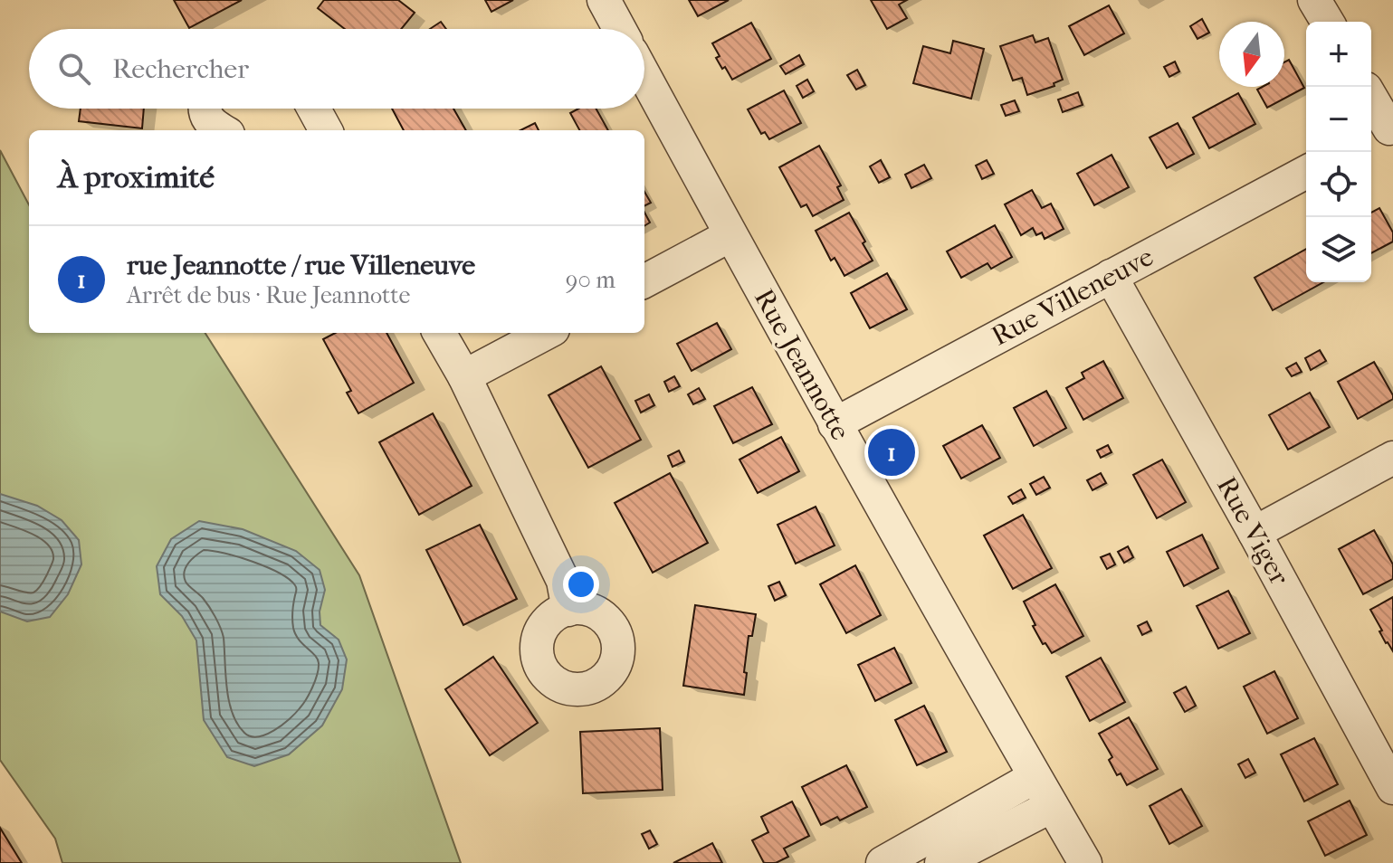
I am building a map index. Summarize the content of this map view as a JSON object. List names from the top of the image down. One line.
{"streets":{"street":["Rue Villeneuve","Rue Jeannotte","Rue Viger"]},"crossings":[["Rue Villeneuve","Rue Jeannotte"],["Rue Villeneuve","Rue Viger"]],"north":"bottom","page":{"map_buttons":["+","−"],"search":"Rechercher","heading":"À proximité","list":[{"mark":"1","name":"rue Jeannotte / rue Villeneuve","note":"Arrêt de bus · Rue Jeannotte","value":"90 m"}],"pins":"1"}}
